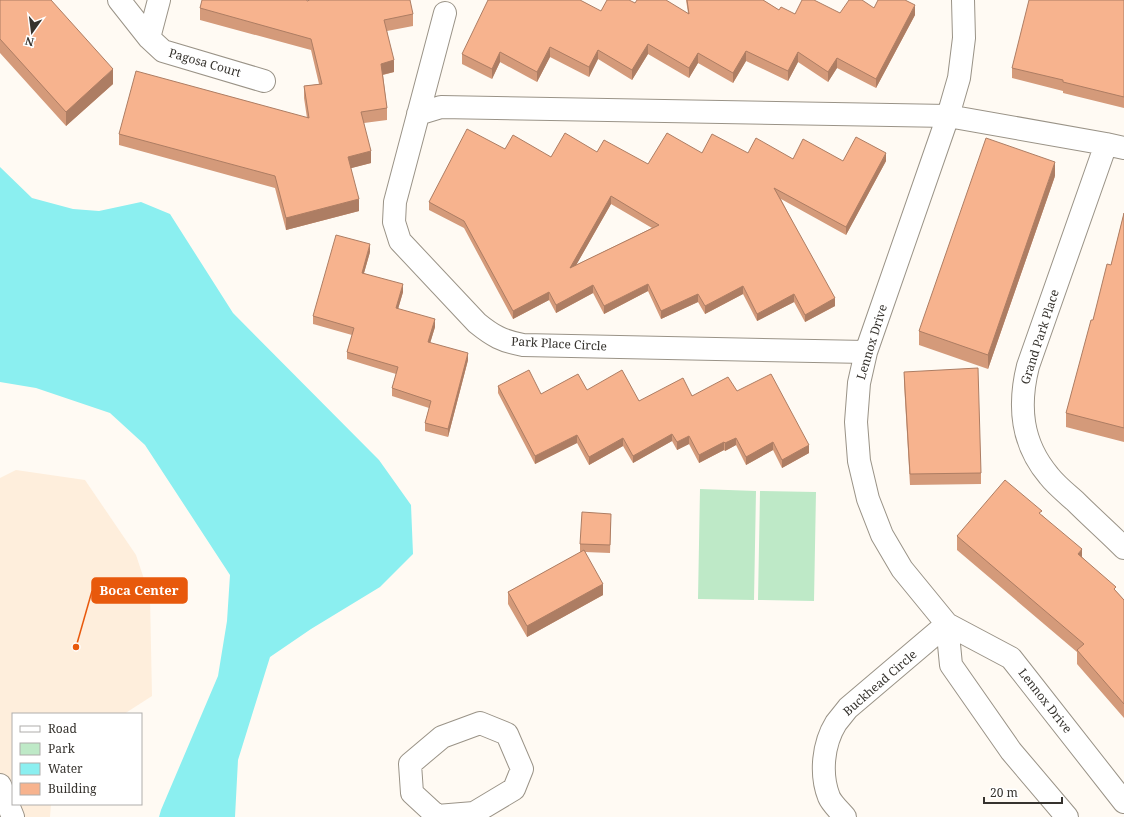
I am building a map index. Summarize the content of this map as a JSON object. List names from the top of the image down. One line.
{"streets":{"street":["Pagosa Court","Grand Park Place","Lennox Drive","Park Place Circle","Buckhead Circle"]},"crossings":[["Grand Park Place","Lennox Drive"],["Lennox Drive","Park Place Circle"],["Lennox Drive","Buckhead Circle"]],"places":["Boca Center"],"legend":["Road","Park","Water","Building"],"scale_bar":"20 m","north":"bottom"}
